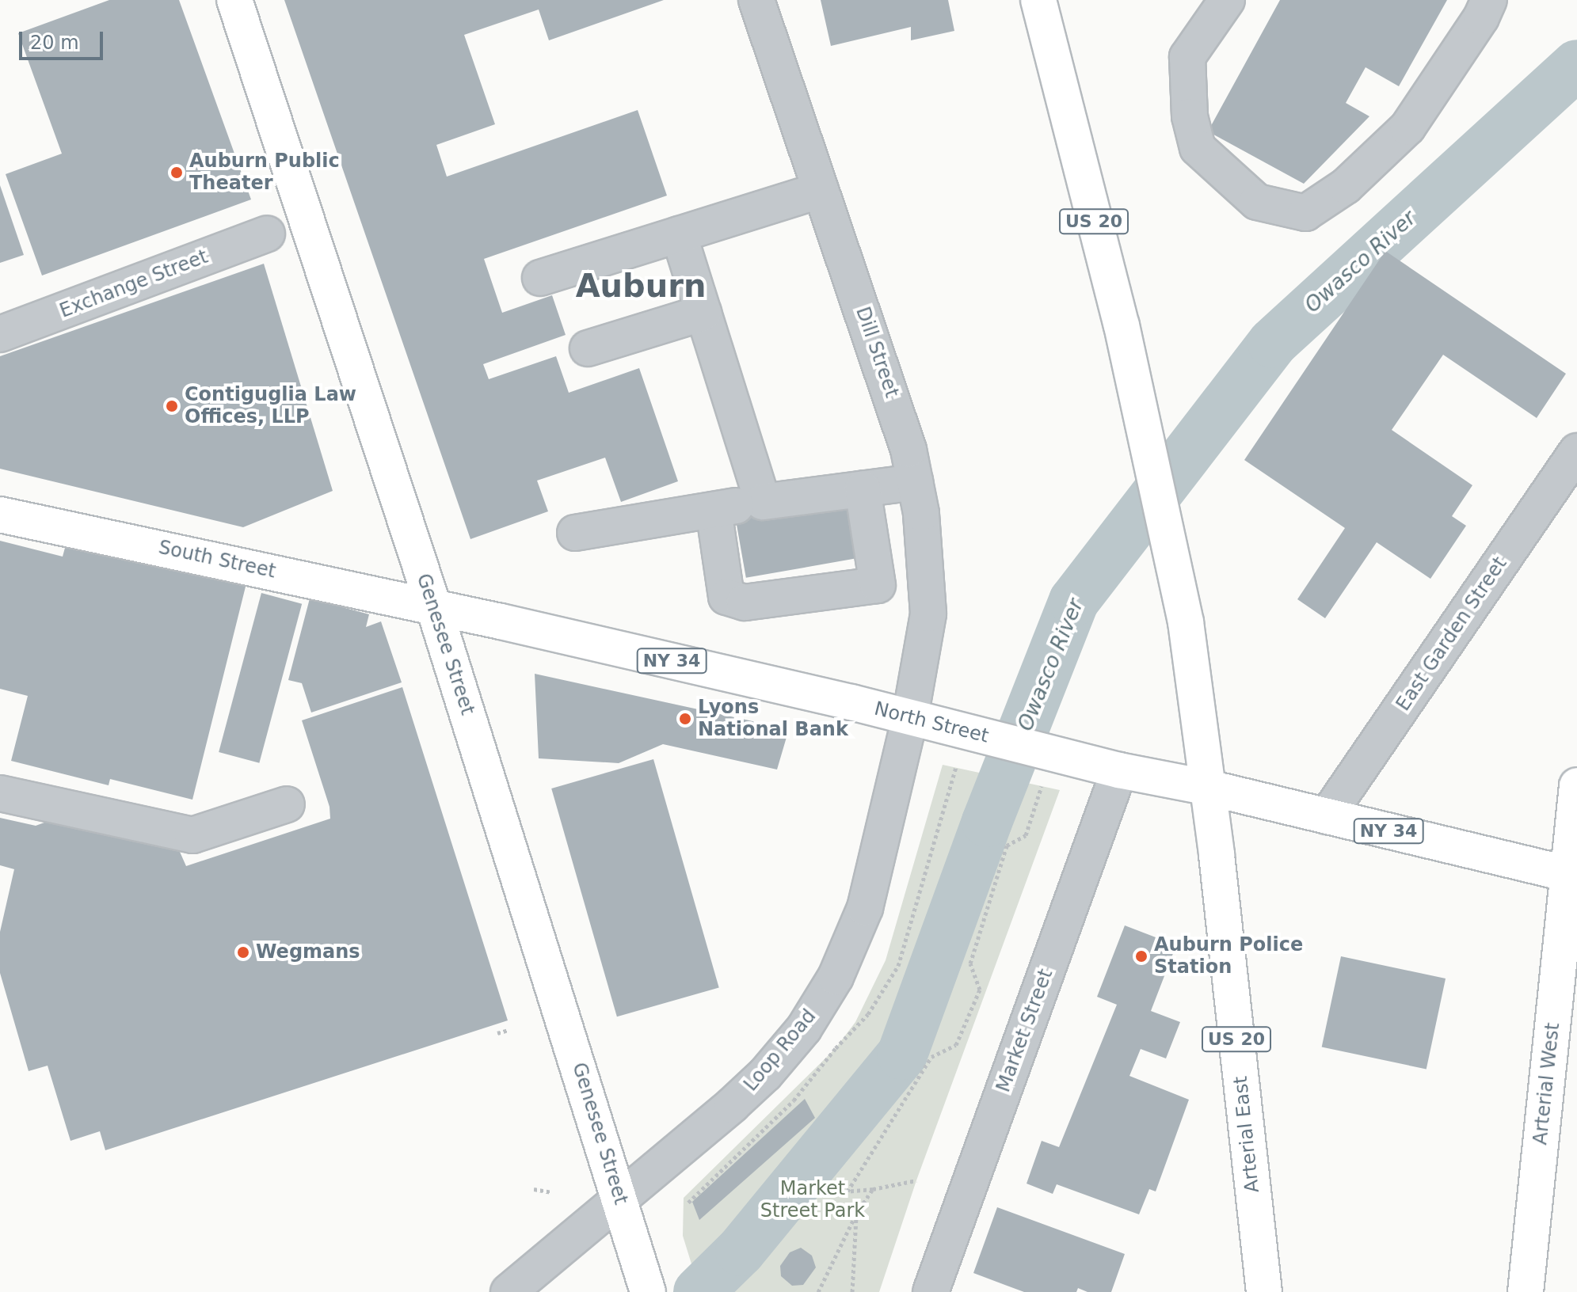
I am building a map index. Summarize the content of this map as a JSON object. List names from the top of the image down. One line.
{"streets":{"main road":["US 20","South Street","Genesee Street","NY 34","North Street","Arterial West","Arterial East"],"street":["Exchange Street","Dill Street","East Garden Street","Market Street","Loop Road"]},"crossings":[["US 20","North Street"],["US 20","Arterial East"],["Dill Street","North Street"],["Dill Street","Loop Road"],["South Street","Genesee Street"],["South Street","North Street"],["East Garden Street","North Street"],["Genesee Street","North Street"],["Genesee Street","Loop Road"],["North Street","Market Street"],["North Street","Loop Road"],["North Street","Arterial West"],["North Street","Arterial East"]],"districts":["Auburn"],"water":["Owasco River"],"parks":["Market Street Park"],"places":["Auburn Public Theater","Contiguglia Law Offices, LLP","Lyons National Bank","Wegmans","Auburn Police Station"],"scale_bar":"20 m"}
